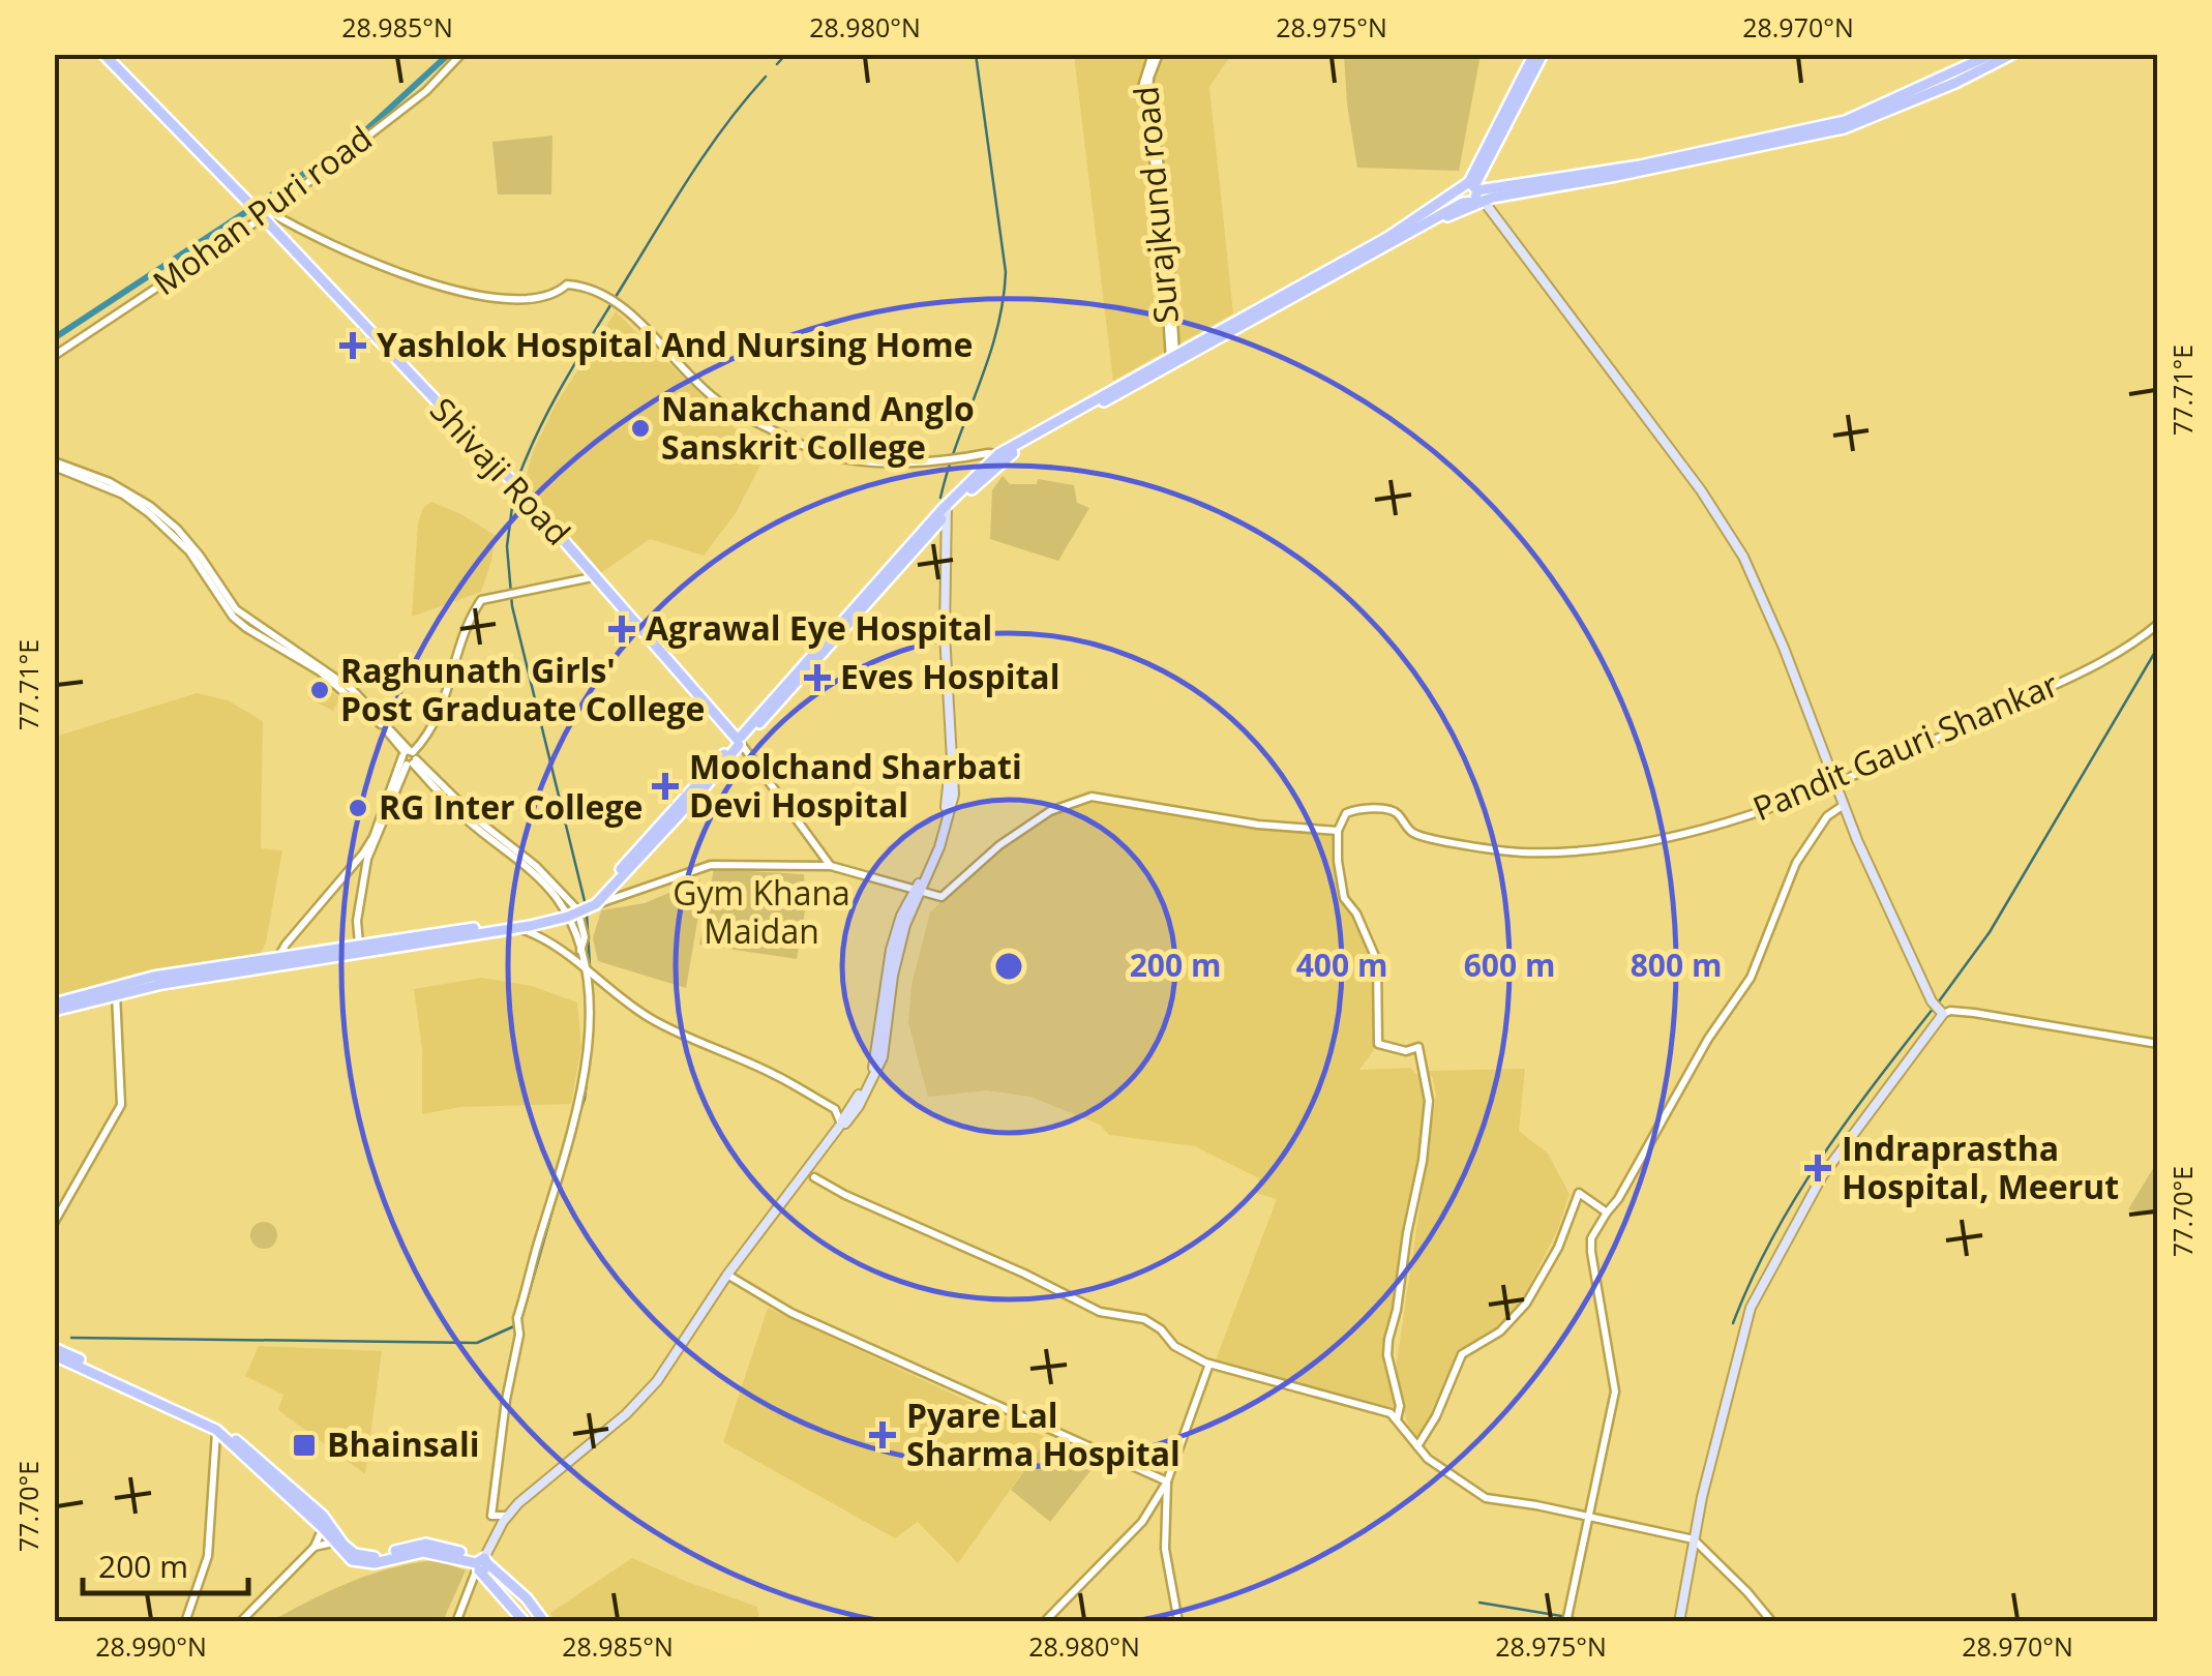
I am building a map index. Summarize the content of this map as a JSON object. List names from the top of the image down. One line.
{"streets":{"main road":["Shivaji Road"],"street":["Surajkund road","Mohan Puri road","Pandit Gauri Shankar"]},"crossings":[["Mohan Puri road","Shivaji Road"]],"parks":["Gym Khana Maidan"],"places":{"health":["Yashlok Hospital And Nursing Home","Agrawal Eye Hospital","Eves Hospital","Moolchand Sharbati Devi Hospital","Indraprastha Hospital, Meerut","Pyare Lal Sharma Hospital"],"other":["Nanakchand Anglo Sanskrit College","Raghunath Girls' Post Graduate College","RG Inter College"],"transit":["Bhainsali"]},"scale_bar":"200 m","coordinates":["28.985°N","28.980°N","28.975°N","28.970°N","77.71°E","77.70°E","28.990°N"],"rings":["200 m","400 m","600 m","800 m"]}
